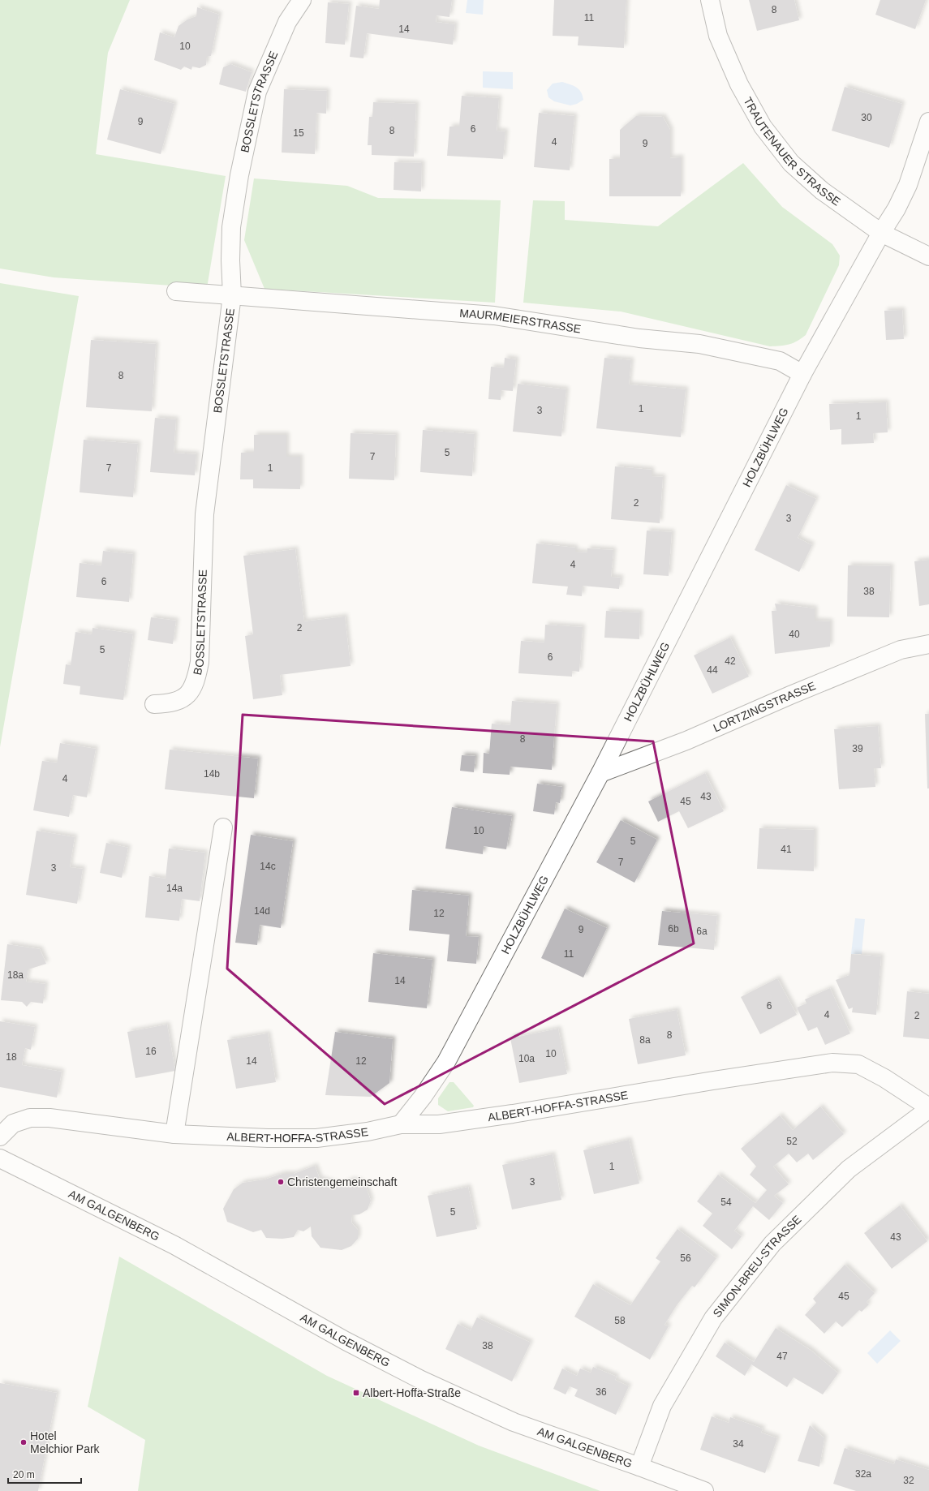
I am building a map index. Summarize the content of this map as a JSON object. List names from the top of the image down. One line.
{"streets":{"street":["BOSSLETSTRASSE","TRAUTENAUER STRASSE","MAURMEIERSTRASSE","HOLZBÜHLWEG","LORTZINGSTRASSE","ALBERT-HOFFA-STRASSE","AM GALGENBERG","SIMON-BREU-STRASSE"]},"crossings":[["BOSSLETSTRASSE","MAURMEIERSTRASSE"],["TRAUTENAUER STRASSE","HOLZBÜHLWEG"],["MAURMEIERSTRASSE","HOLZBÜHLWEG"],["HOLZBÜHLWEG","LORTZINGSTRASSE"],["HOLZBÜHLWEG","ALBERT-HOFFA-STRASSE"],["ALBERT-HOFFA-STRASSE","SIMON-BREU-STRASSE"],["AM GALGENBERG","SIMON-BREU-STRASSE"]],"places":{"other":["Christengemeinschaft","Hotel Melchior Park"],"transit":["Albert-Hoffa-Straße"]},"house_numbers":["8","11","14","10","30","9","6","8","15","4","9","8","1","3","1","5","7","7","1","2","3","4","6","38","2","40","5","6","42","44","8","39","14b","4","43","45","10","5","41","7","14c","3","14a","14d","12","6b","9","6a","11","18a","14","6","4","2","8","8a","16","10","18","10a","14","12","52","1","3","54","5","43","56","45","58","38","47","36","34","32a","32"],"scale_bar":"20 m"}
